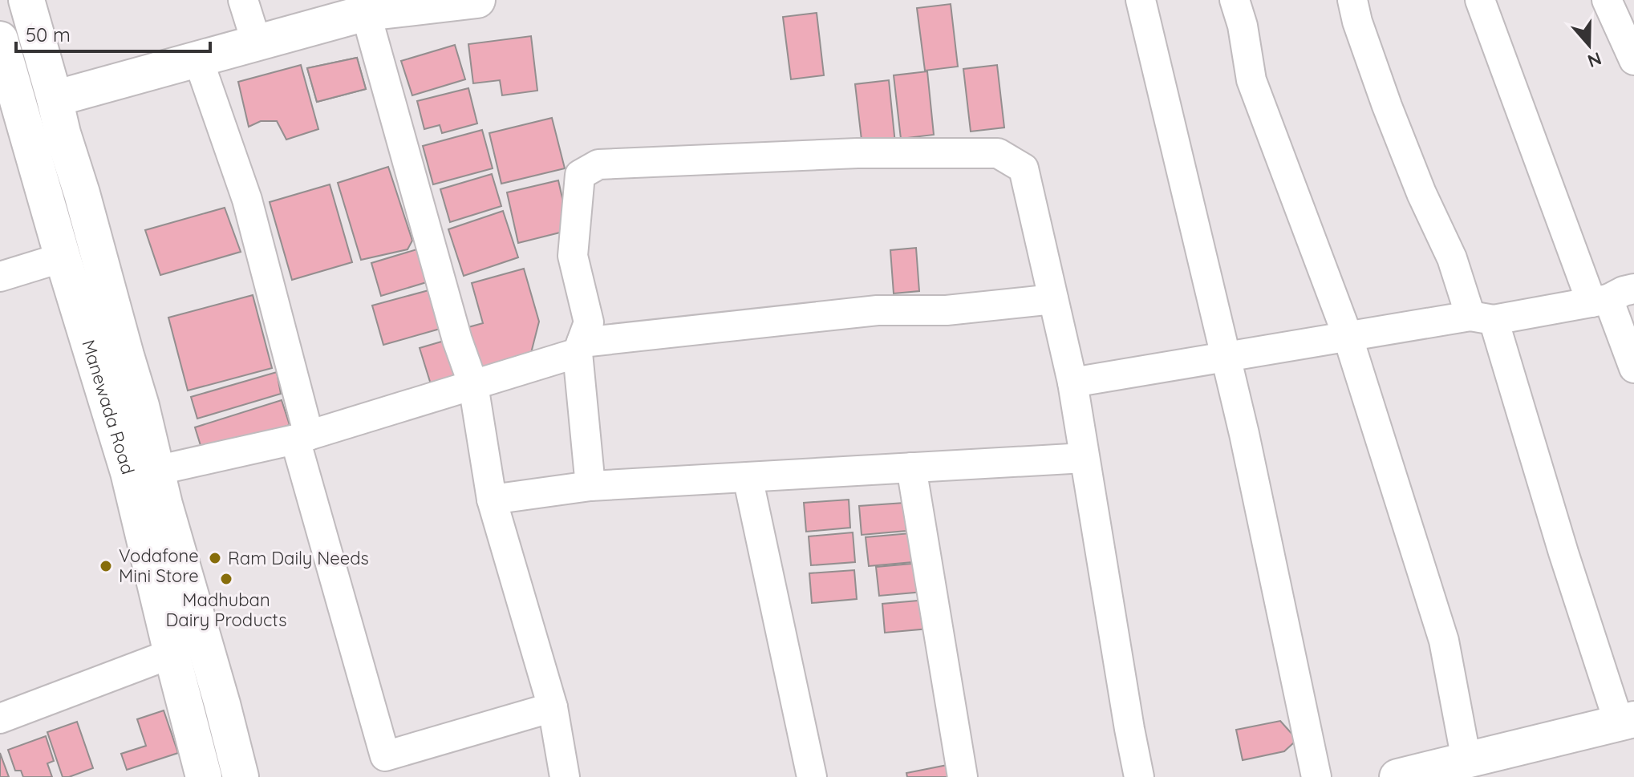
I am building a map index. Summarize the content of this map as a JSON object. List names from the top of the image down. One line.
{"streets":{"street":["Manewada Road"]},"places":["Ram Daily Needs","Vodafone Mini Store","Madhuban Dairy Products"],"scale_bar":"50 m","north":"bottom"}
